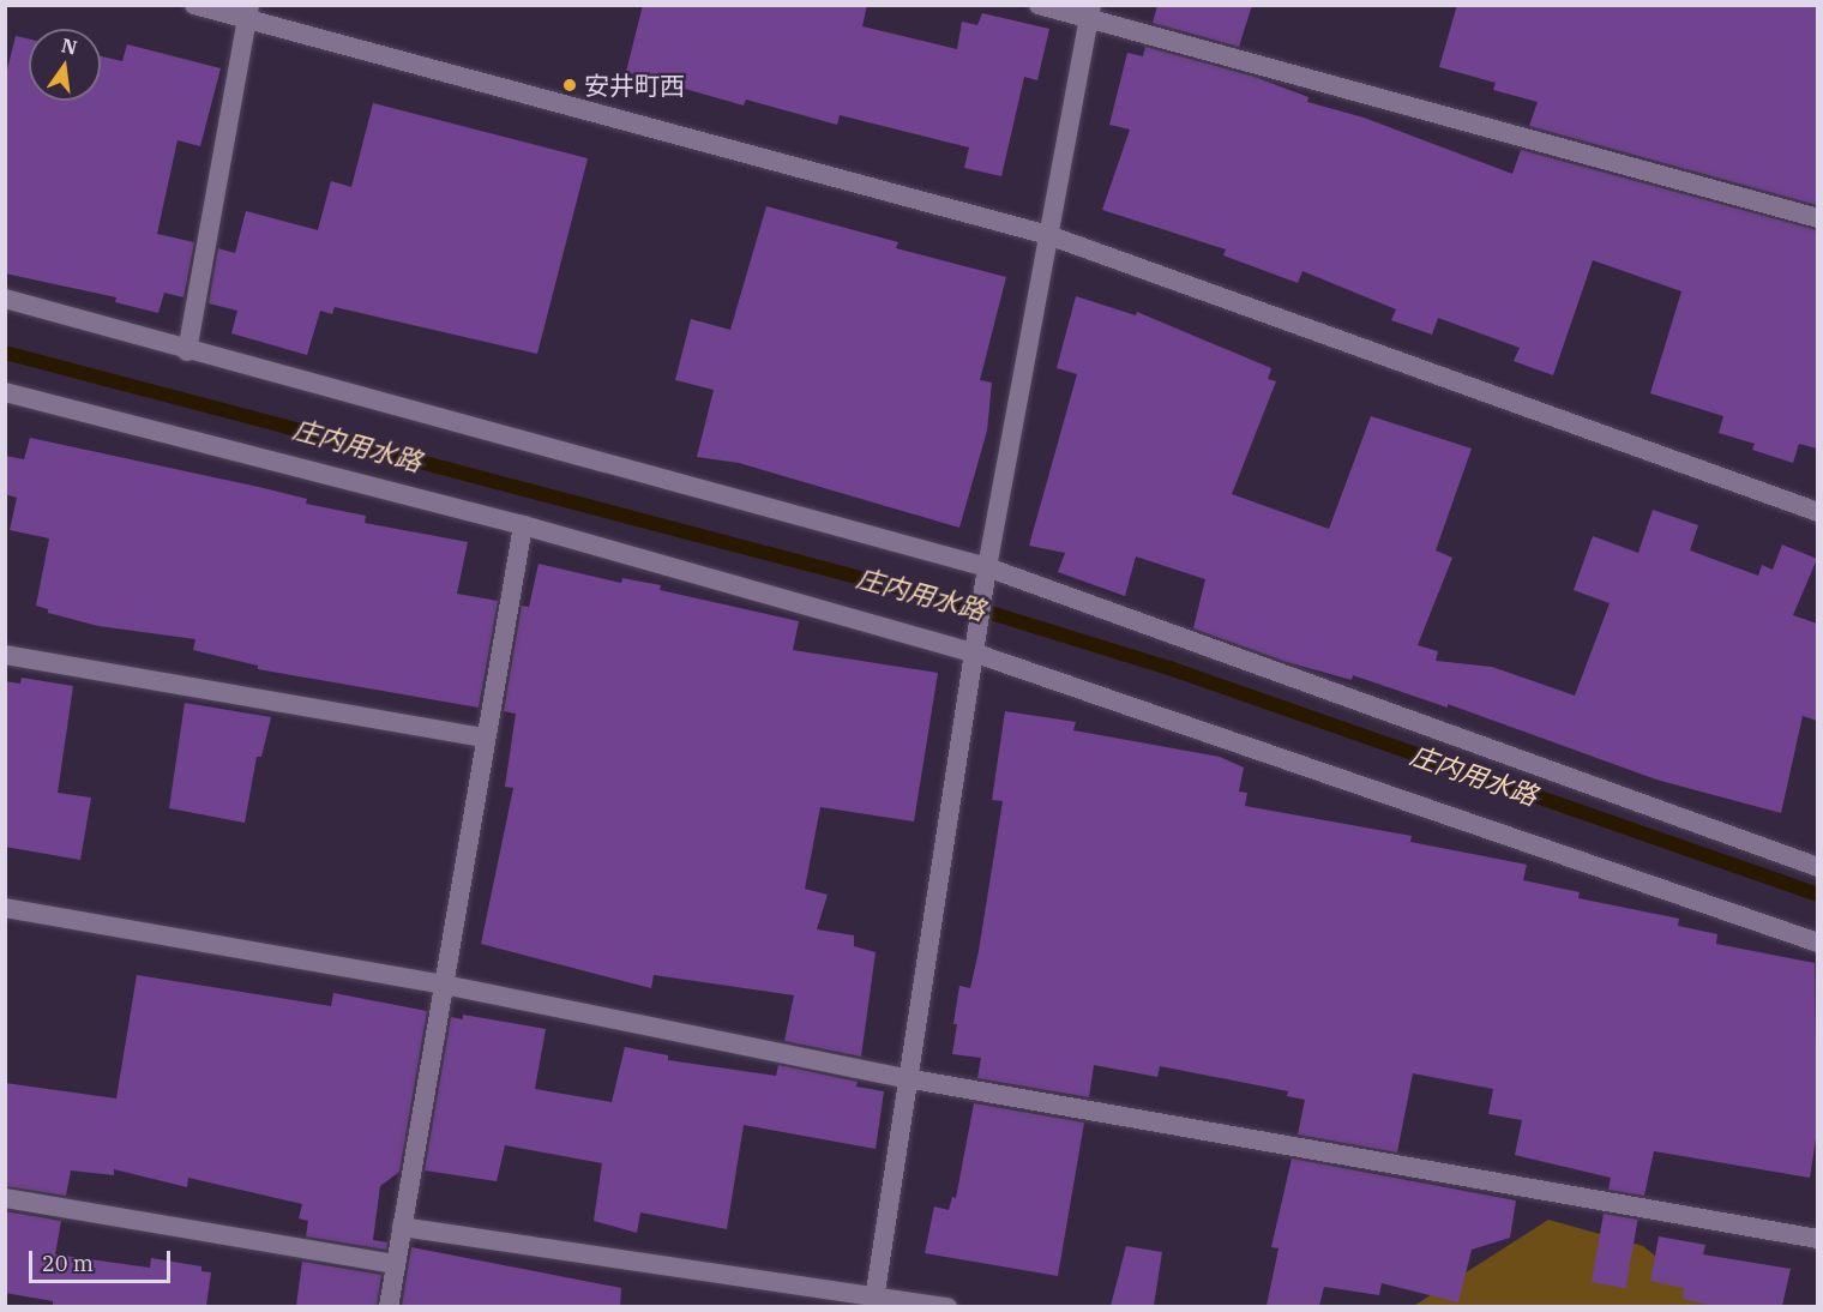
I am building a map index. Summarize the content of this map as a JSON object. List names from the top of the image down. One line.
{"water":["庄内用水路"],"places":["安井町西"],"scale_bar":"20 m","north":"top"}
